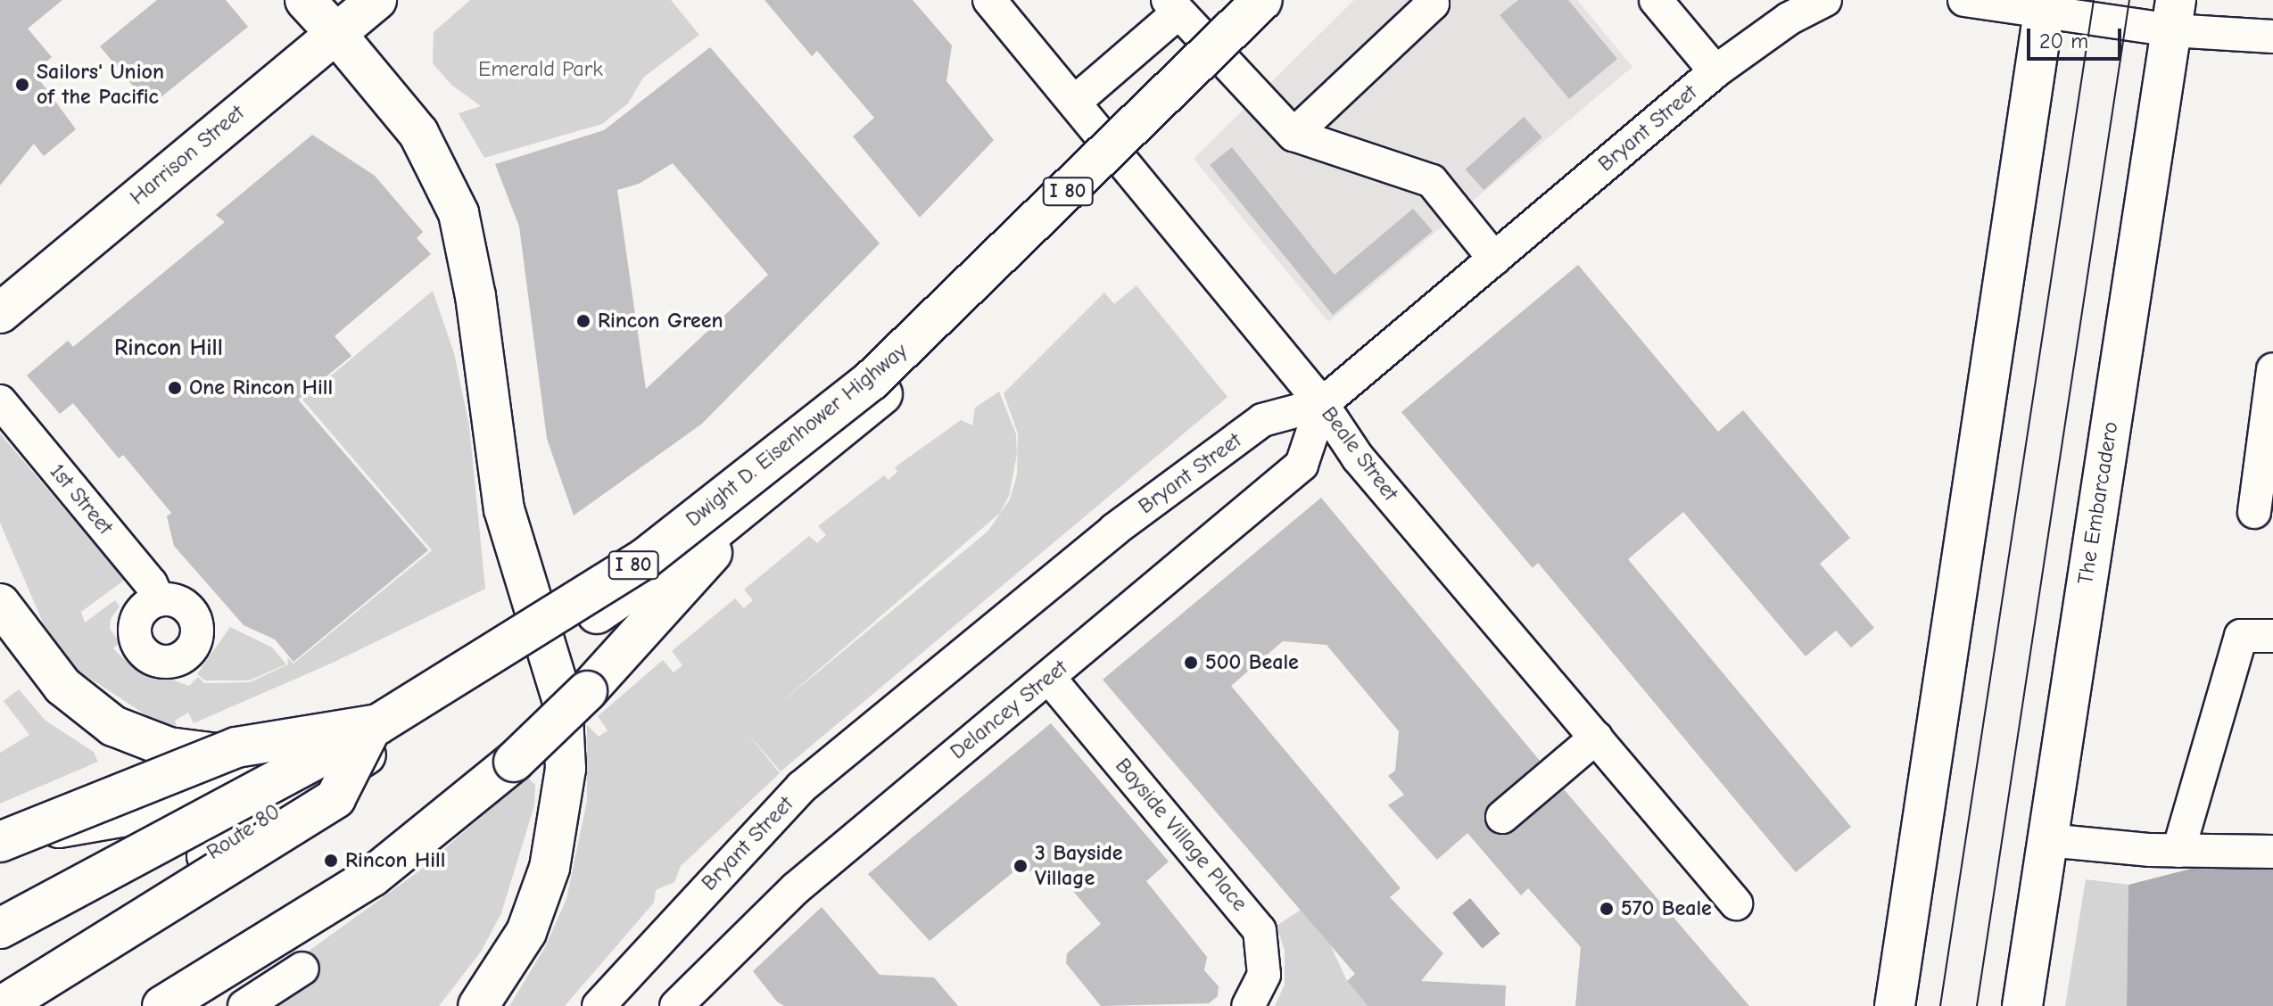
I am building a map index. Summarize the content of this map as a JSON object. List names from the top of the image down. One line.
{"streets":{"main road":["Harrison Street","I 80","Dwight D. Eisenhower Highway","The Embarcadero","Route 80"],"street":["Bryant Street","Beale Street","1st Street","Delancey Street","Bayside Village Place"]},"crossings":[["Bryant Street","Beale Street"],["Bryant Street","Delancey Street"],["Dwight D. Eisenhower Highway","Route 80"],["Beale Street","Delancey Street"],["Delancey Street","Bayside Village Place"]],"districts":["Rincon Hill"],"parks":["Emerald Park"],"places":["Sailors' Union of the Pacific","Rincon Green","One Rincon Hill","500 Beale","Rincon Hill","3 Bayside Village","570 Beale"],"scale_bar":"20 m"}
